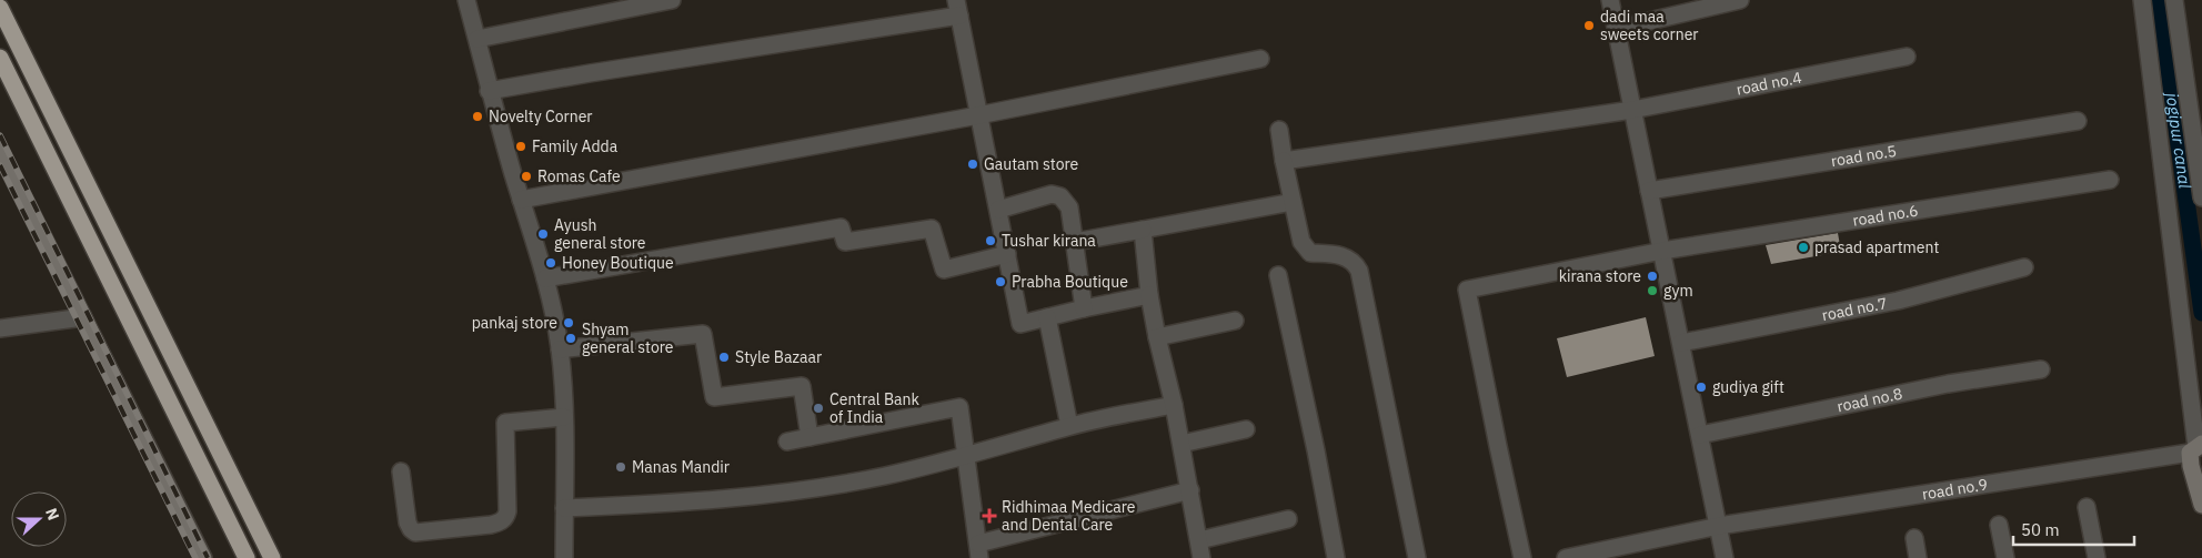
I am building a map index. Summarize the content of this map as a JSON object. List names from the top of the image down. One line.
{"streets":{"street":["road no.4","road no.5","road no.6","road no.7","road no.8","road no.9"]},"water":["jogipur canal"],"places":{"other":["dadi maa sweets corner","Novelty Corner","Family Adda","Gautam store","Romas Cafe","Ayush general store","Tushar kirana","prasad apartment","Honey Boutique","kirana store","Prabha Boutique","gym","pankaj store","Shyam general store","Style Bazaar","gudiya gift","Central Bank of India","Manas Mandir"],"health":["Ridhimaa Medicare and Dental Care"]},"scale_bar":"50 m","north":"right"}
